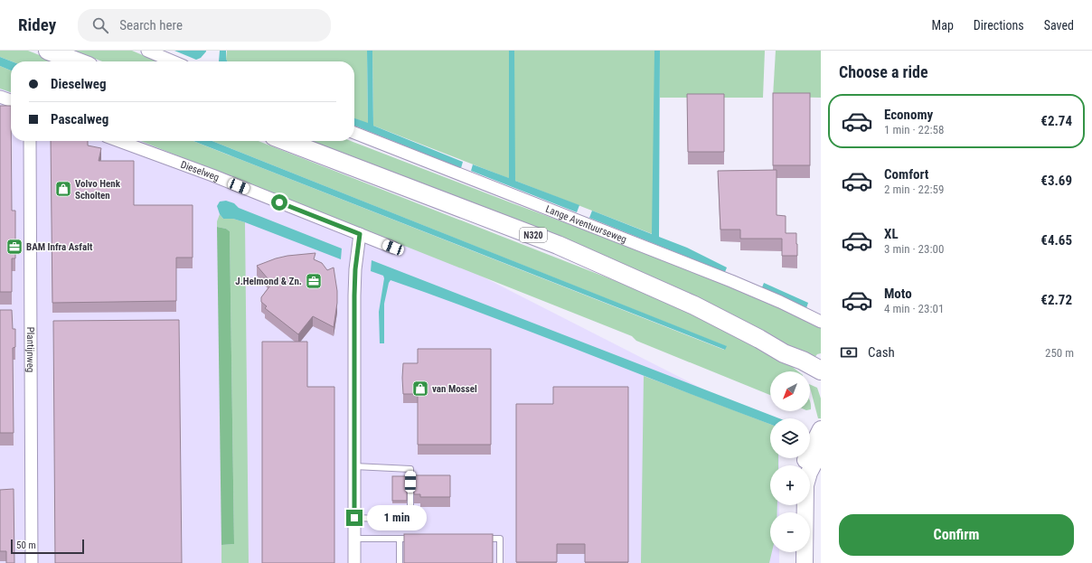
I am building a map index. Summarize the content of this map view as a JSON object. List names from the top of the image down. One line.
{"streets":{"main road":["N320"],"street":["Dieselweg","Lange Aventuurseweg","Plantijnweg"]},"places":{"shop":["Volvo Henk Scholten","van Mossel"],"office":["BAM Infra Asfalt","J.Helmond & Zn."]},"scale_bar":"50 m","north":"bottom left","page":{"header":"Ridey","search":"Search here","nav":["Map","Directions","Saved"],"heading":"Choose a ride","banner":["Dieselweg","Pascalweg"],"list":[{"name":"Economy","note":"1 min · 22:58","value":"€2.74"},{"name":"Comfort","note":"2 min · 22:59","value":"€3.69"},{"name":"XL","note":"3 min · 23:00","value":"€4.65"},{"name":"Moto","note":"4 min · 23:01","value":"€2.72"}],"pay":["Cash","250 m"],"map_buttons":["+","−"],"bubble":"1 min","buttons":"Confirm","scale":"50 m"}}
